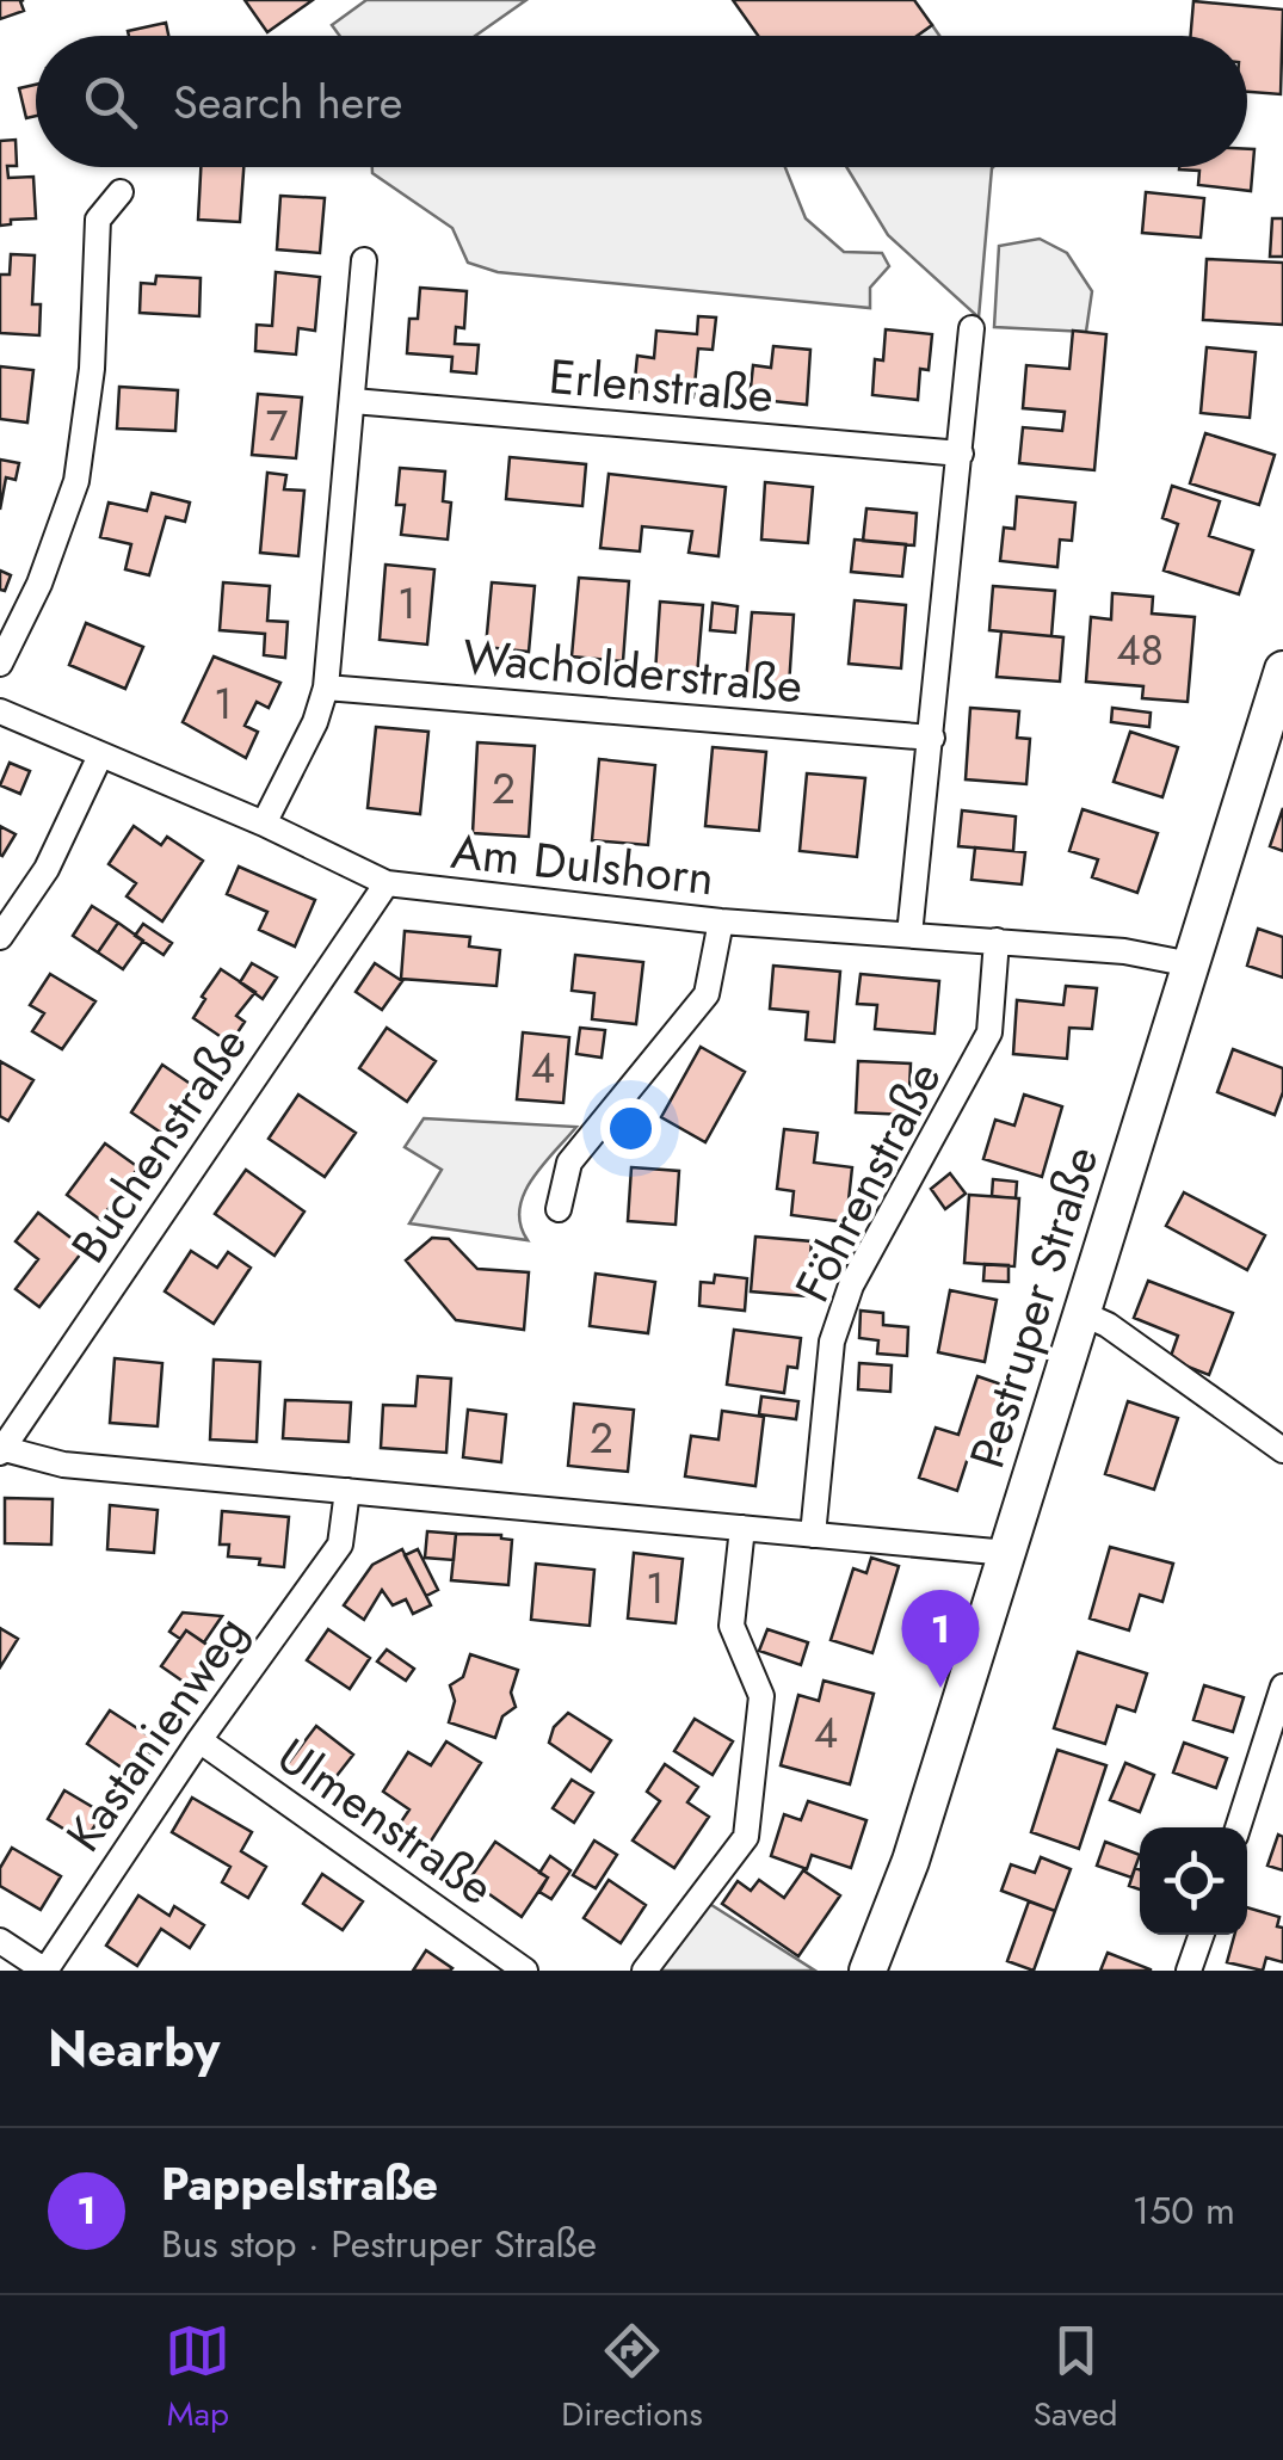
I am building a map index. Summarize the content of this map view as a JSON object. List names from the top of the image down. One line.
{"streets":{"street":["Erlenstraße","Wacholderstraße","Am Dulshorn","Buchenstraße","Föhrenstraße","Pestruper Straße","Kastanienweg","Ulmenstraße"]},"crossings":[["Am Dulshorn","Buchenstraße"],["Am Dulshorn","Föhrenstraße"],["Am Dulshorn","Pestruper Straße"],["Kastanienweg","Ulmenstraße"]],"house_numbers":["7","1","48","1","2","4","2","1","4"],"page":{"search":"Search here","pins":"1","heading":"Nearby","list":[{"mark":"1","name":"Pappelstraße","note":"Bus stop · Pestruper Straße","value":"150 m"}],"nav":["Map","Directions","Saved"]}}
